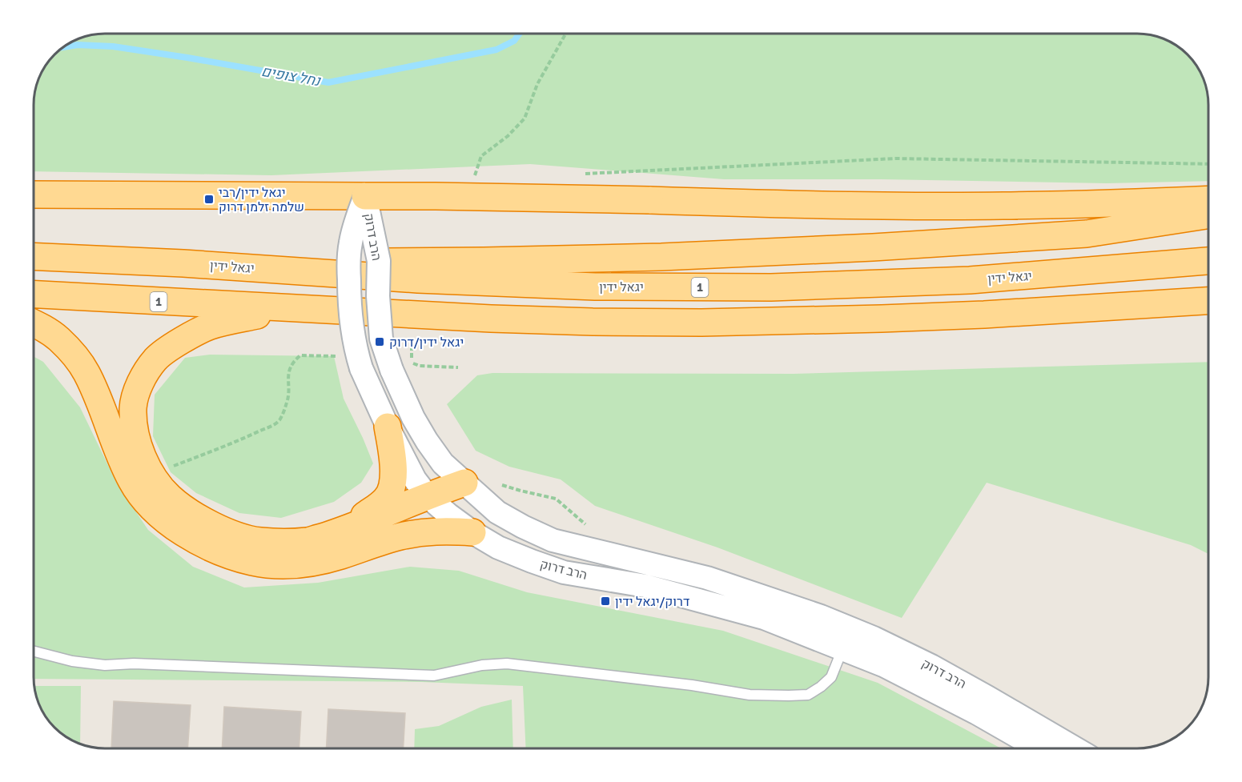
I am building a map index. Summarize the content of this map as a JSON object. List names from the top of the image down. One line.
{"streets":{"highway":["יגאל ידין","1"],"street":["הרב דרוק"]},"water":["נחל צופים"],"places":{"transit":["יגאל ידין/רבי שלמה זלמן דרוק","יגאל ידין/דרוק","דרוק/יגאל ידין"]}}
